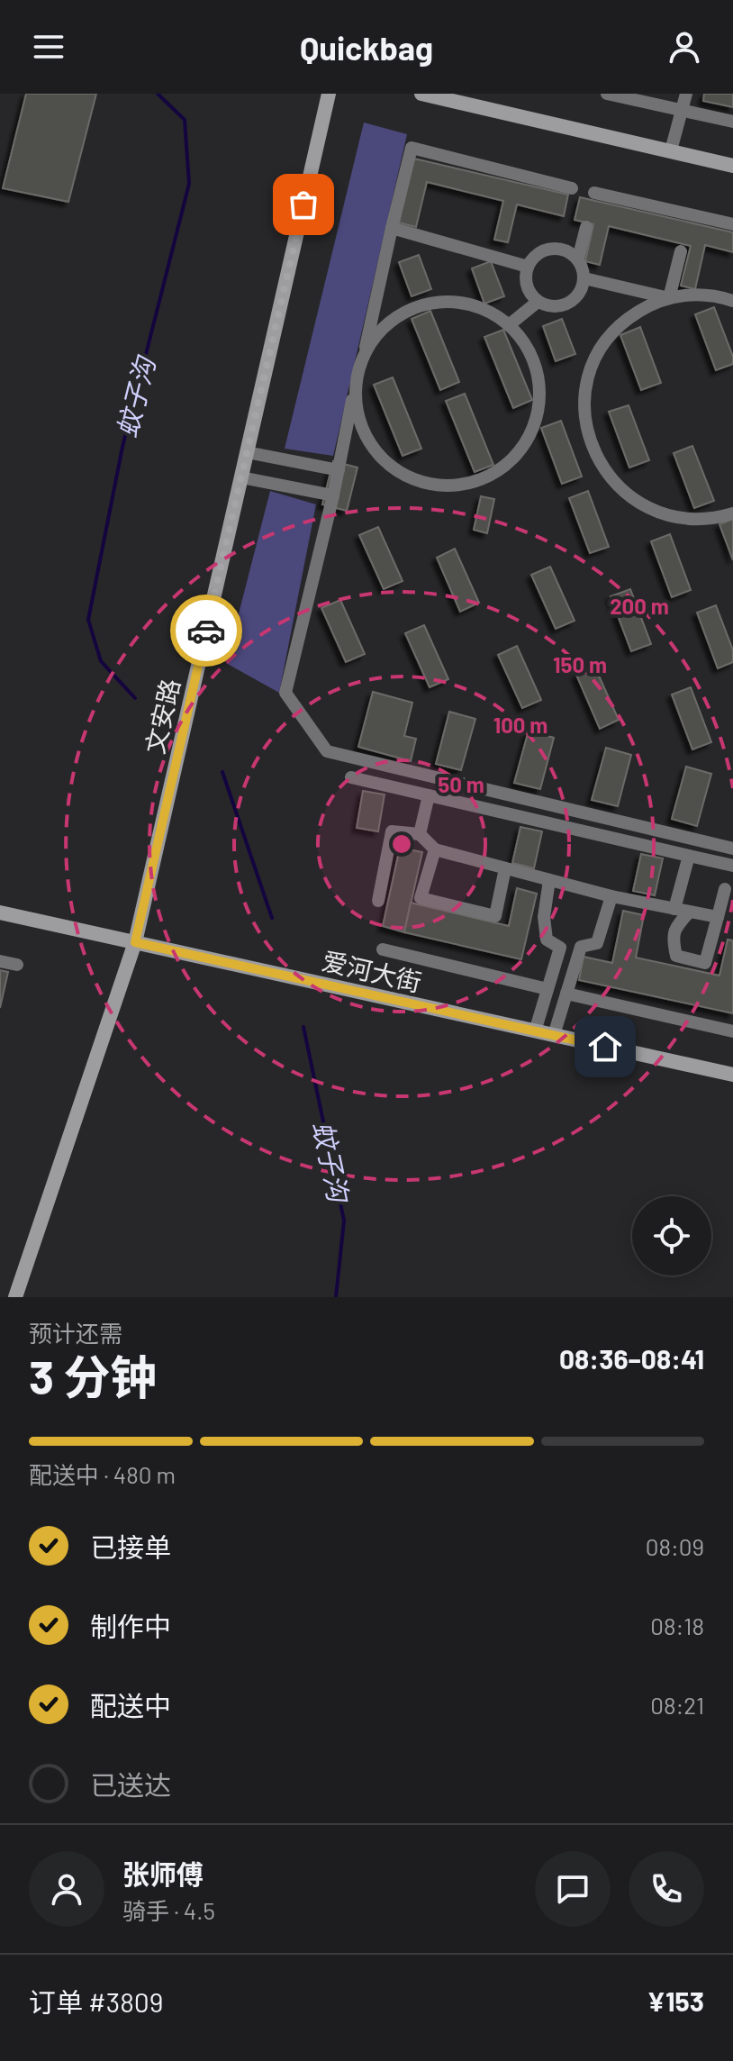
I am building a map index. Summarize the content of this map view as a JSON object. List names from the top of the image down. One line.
{"streets":{"main road":["文安路","爱河大街"]},"crossings":[["文安路","爱河大街"]],"water":["蚊子沟"],"page":{"header":"Quickbag","heading":["3 分钟","预计还需","08:36–08:41"],"panel":["张师傅","骑手 · 4.5","订单 #3809","¥153"],"bar":"配送中 · 480 m","list":[["已接单","08:09"],["制作中","08:18"],["配送中","08:21"],"已送达"]},"rings":["200 m","150 m","100 m","50 m"]}
